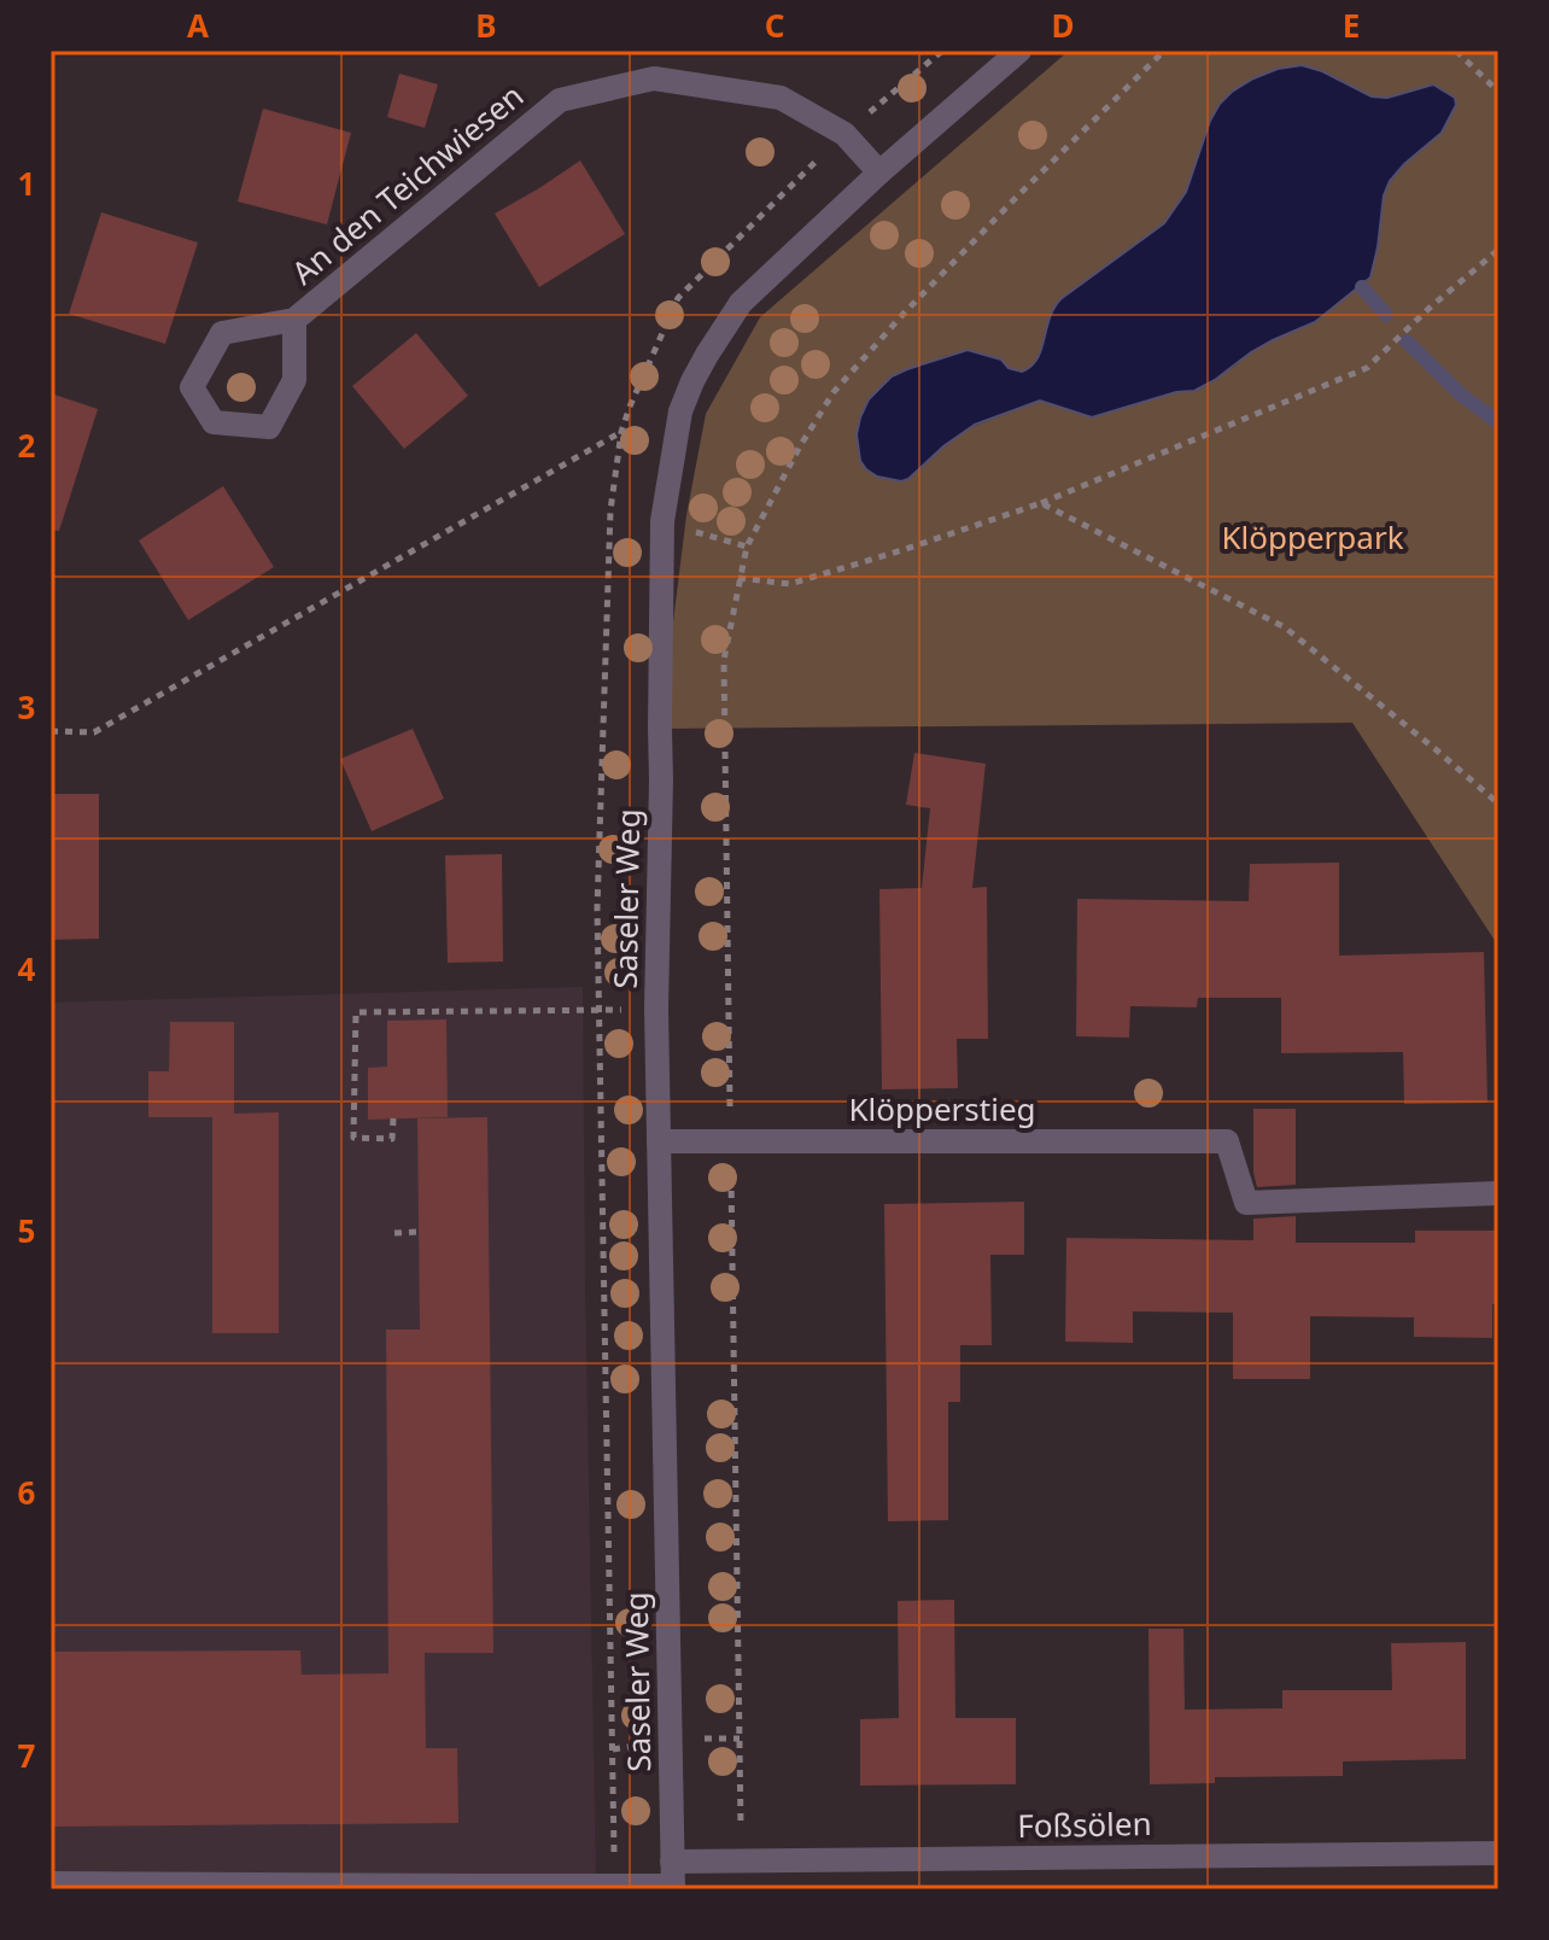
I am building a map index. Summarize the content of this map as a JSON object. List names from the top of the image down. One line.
{"streets":{"street":["An den Teichwiesen","Saseler Weg","Klöpperstieg","Foßsölen"]},"crossings":[["An den Teichwiesen","Saseler Weg"],["Saseler Weg","Klöpperstieg"],["Saseler Weg","Foßsölen"]],"parks":["Klöpperpark"],"grid":{"columns":["A","B","C","D","E"],"rows":["1","2","3","4","5","6","7"]}}
